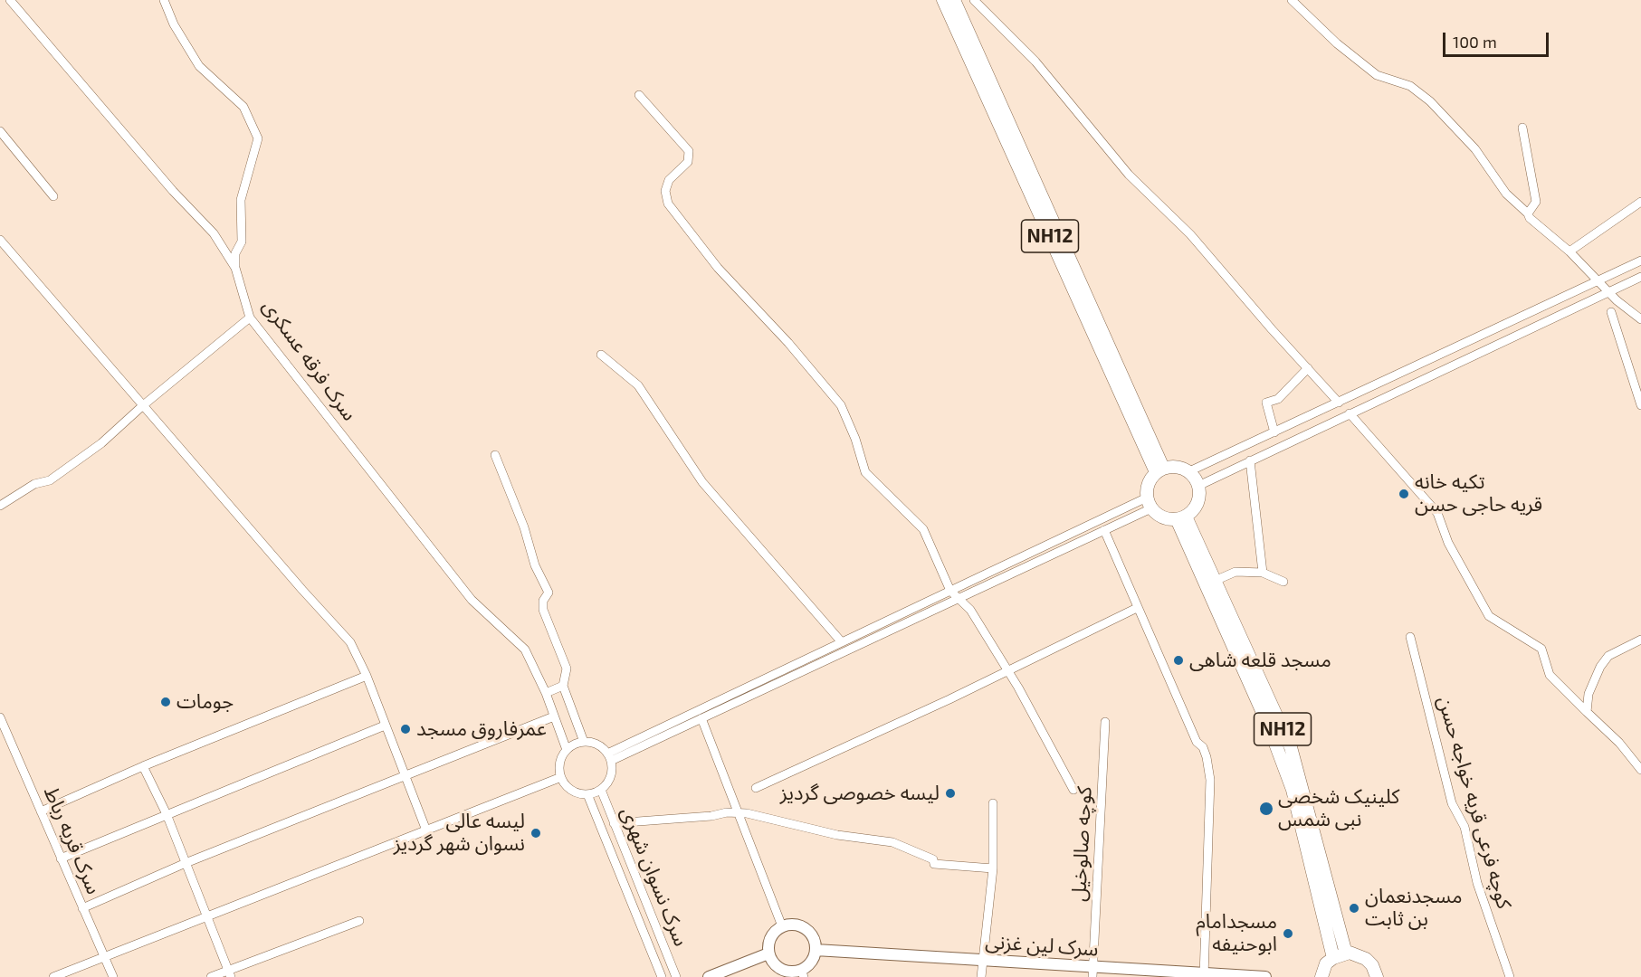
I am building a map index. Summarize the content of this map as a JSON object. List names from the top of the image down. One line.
{"streets":{"highway":["NH12"],"main road":["سرک لین غزنی"],"street":["سرک فرقه عسکری","کوچه فرعی قریه خواجه حسن","سرک قریه رباط","کوچه صالوخیل","سرک نسوان شهری"]},"crossings":[["سرک فرقه عسکری","سرک نسوان شهری"],["کوچه صالوخیل","سرک لین غزنی"]],"places":["تکیه خانه قریه حاجی حسن","مسجد قلعه شاهی","جومات","عمرفاروق مسجد","لیسه خصوصی گردیز","کلینیک شخصی نبی شمس","لیسه عالی نسوان شهر گردیز","مسجدنعمان بن ثابت","مسجدامام ابوحنیفه"],"scale_bar":"100 m"}
